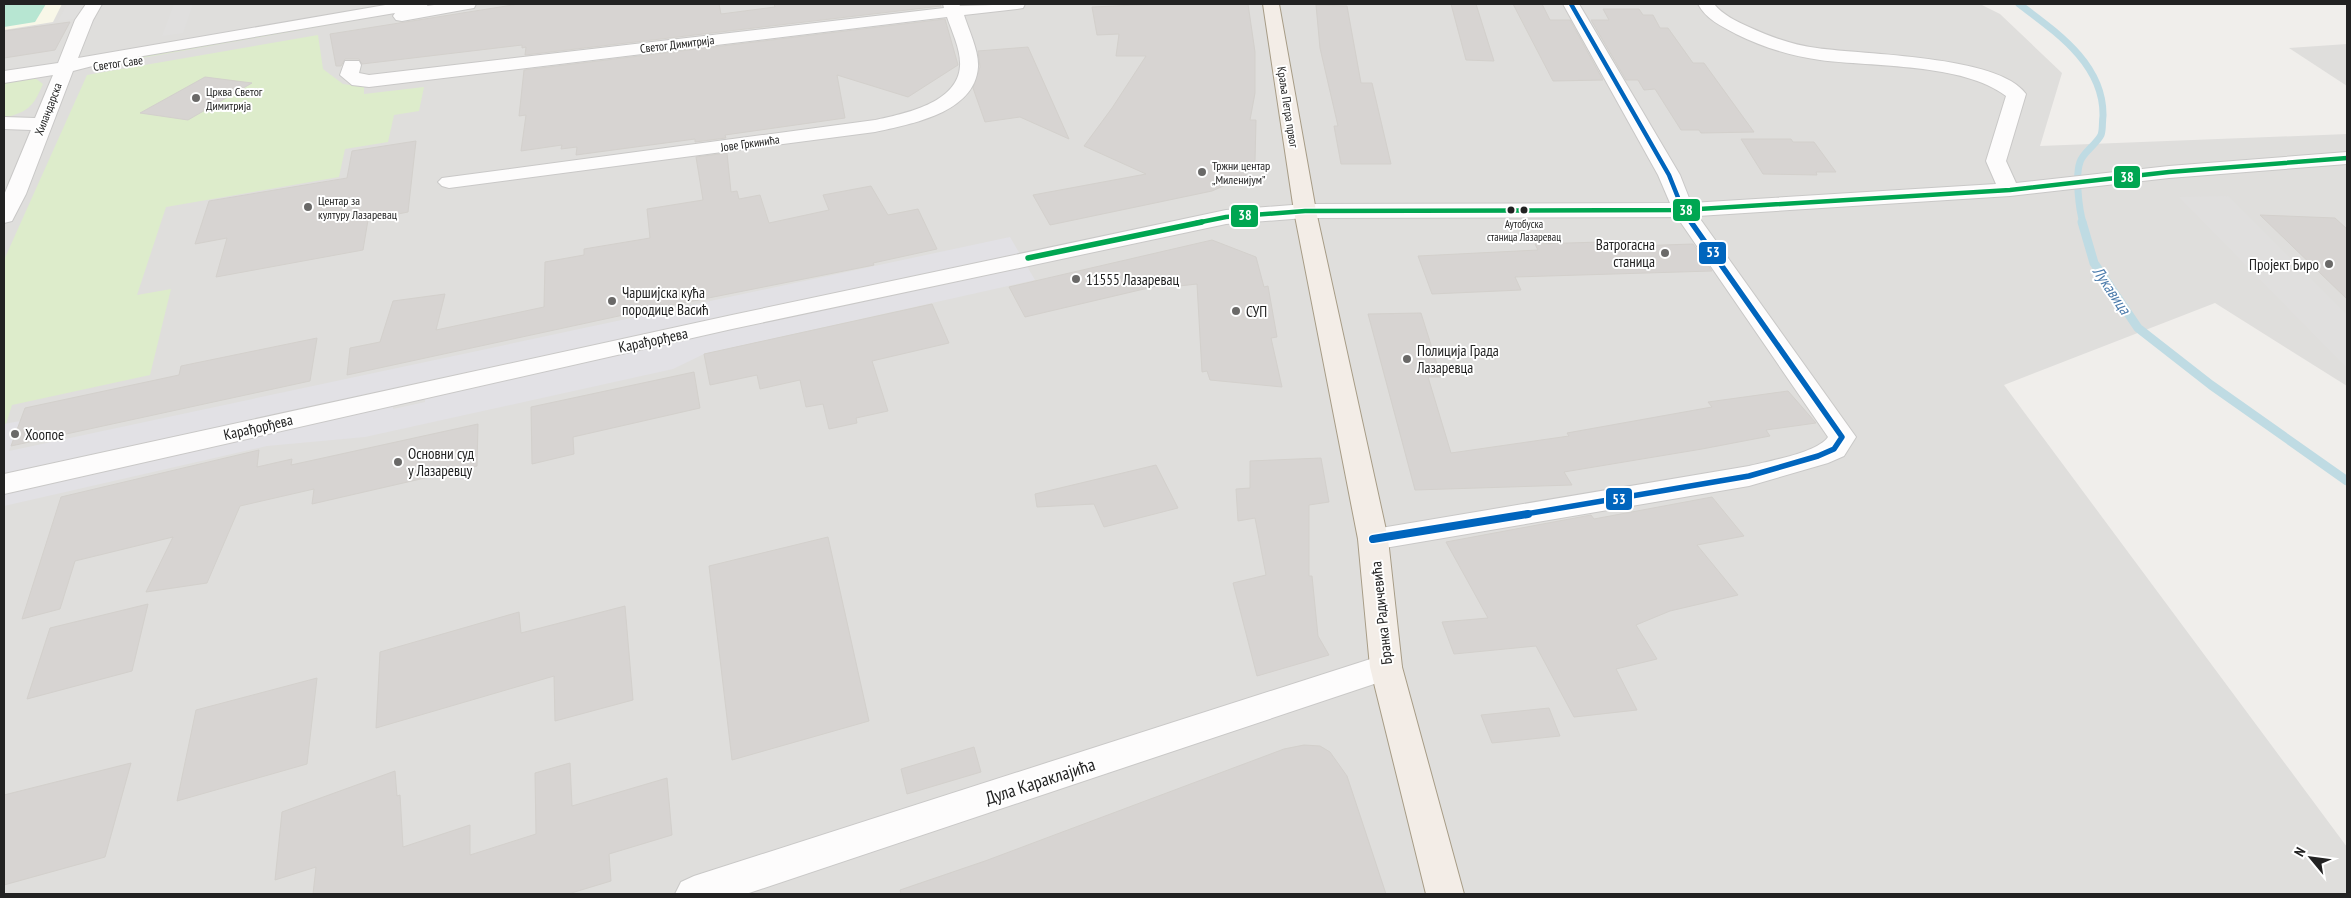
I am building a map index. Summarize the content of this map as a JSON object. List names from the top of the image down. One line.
{"streets":{"main road":["Краља Петра првог","Бранка Радичевића"],"street":["Светог Димитрија","Светог Саве","Хиландарска","Јове Гркинића","Карађорђева","Дула Караклајића"]},"crossings":[["Светог Димитрија","Јове Гркинића"],["Светог Саве","Хиландарска"],["Краља Петра првог","Карађорђева"],["Краља Петра првог","Бранка Радичевића"],["Карађорђева","Бранка Радичевића"],["Бранка Радичевића","Дула Караклајића"]],"water":["Лукавица"],"places":["Црква Светог Димитрија","Тржни центар „Миленијум”","Центар за културу Лазаревац","Аутобуска станица Лазаревац","Ватрогасна станица","Пројект Биро","11555 Лазаревац","Чаршијска кућа породице Васић","СУП","Полиција Града Лазаревца","Хоопое","Основни суд у Лазаревцу"],"lines":["transit line 53","transit line 38"],"north":"top left"}
